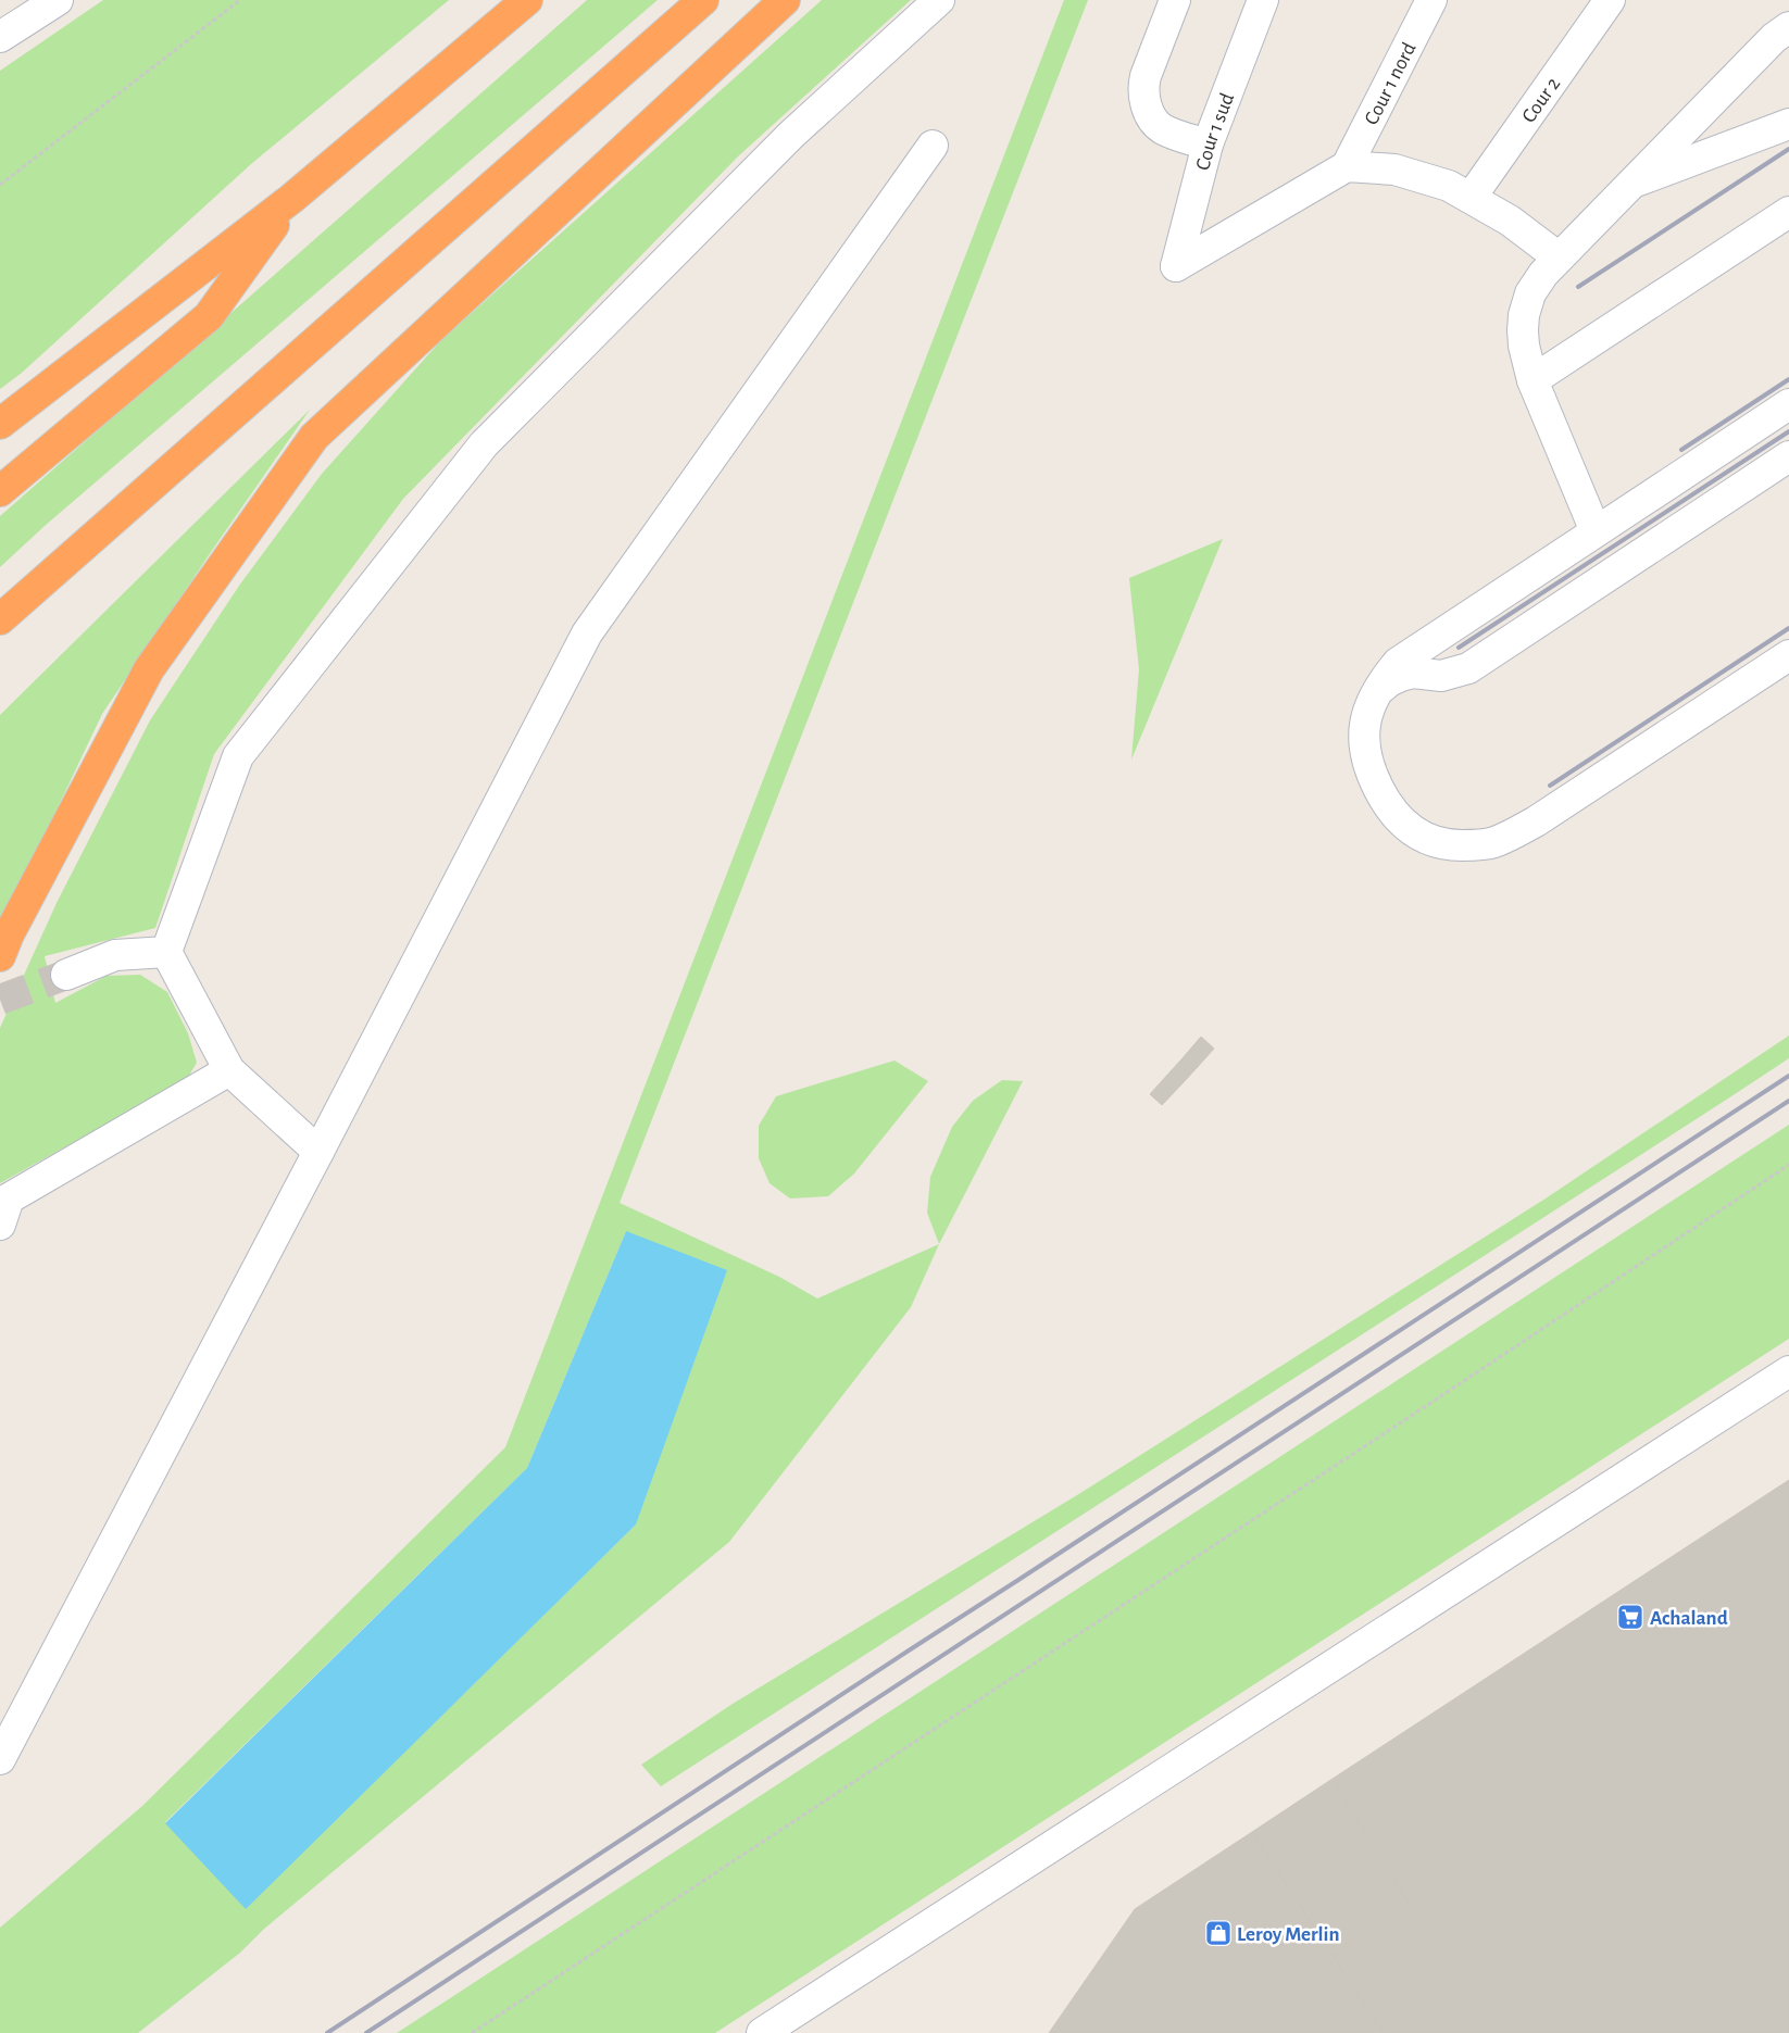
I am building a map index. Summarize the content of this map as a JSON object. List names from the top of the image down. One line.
{"streets":{"street":["Cour 1 nord","Cour 2","Cour 1 sud"]},"crossings":[["Cour 1 nord","Cour 1 sud"]],"places":{"supermarket":["Achaland"],"shop":["Leroy Merlin"]}}
